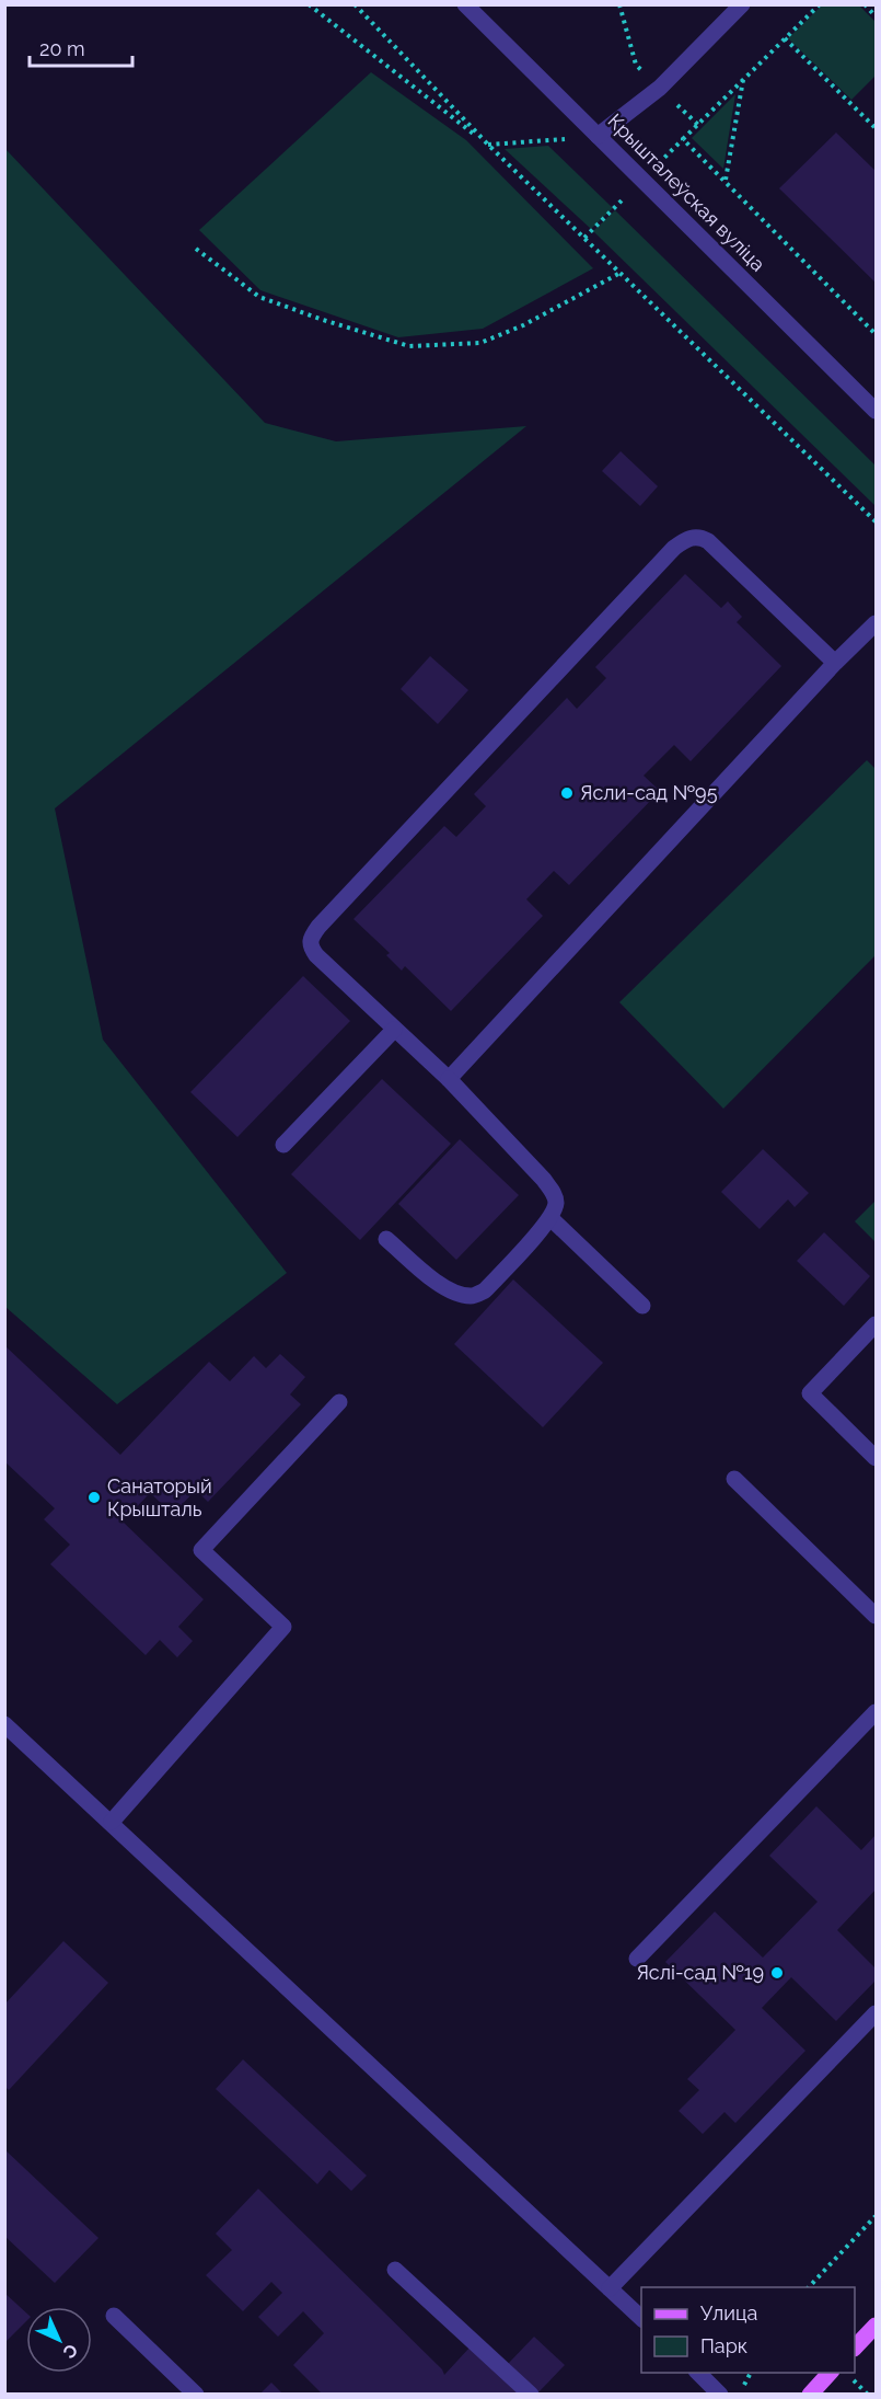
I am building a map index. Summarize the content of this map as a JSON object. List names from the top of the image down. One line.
{"streets":{"street":["Крышталеўская вуліца"]},"places":["Ясли-сад №95","Санаторый Крышталь","Яслі-сад №19"],"legend":["Улица","Парк"],"scale_bar":"20 m","north":"bottom right"}
